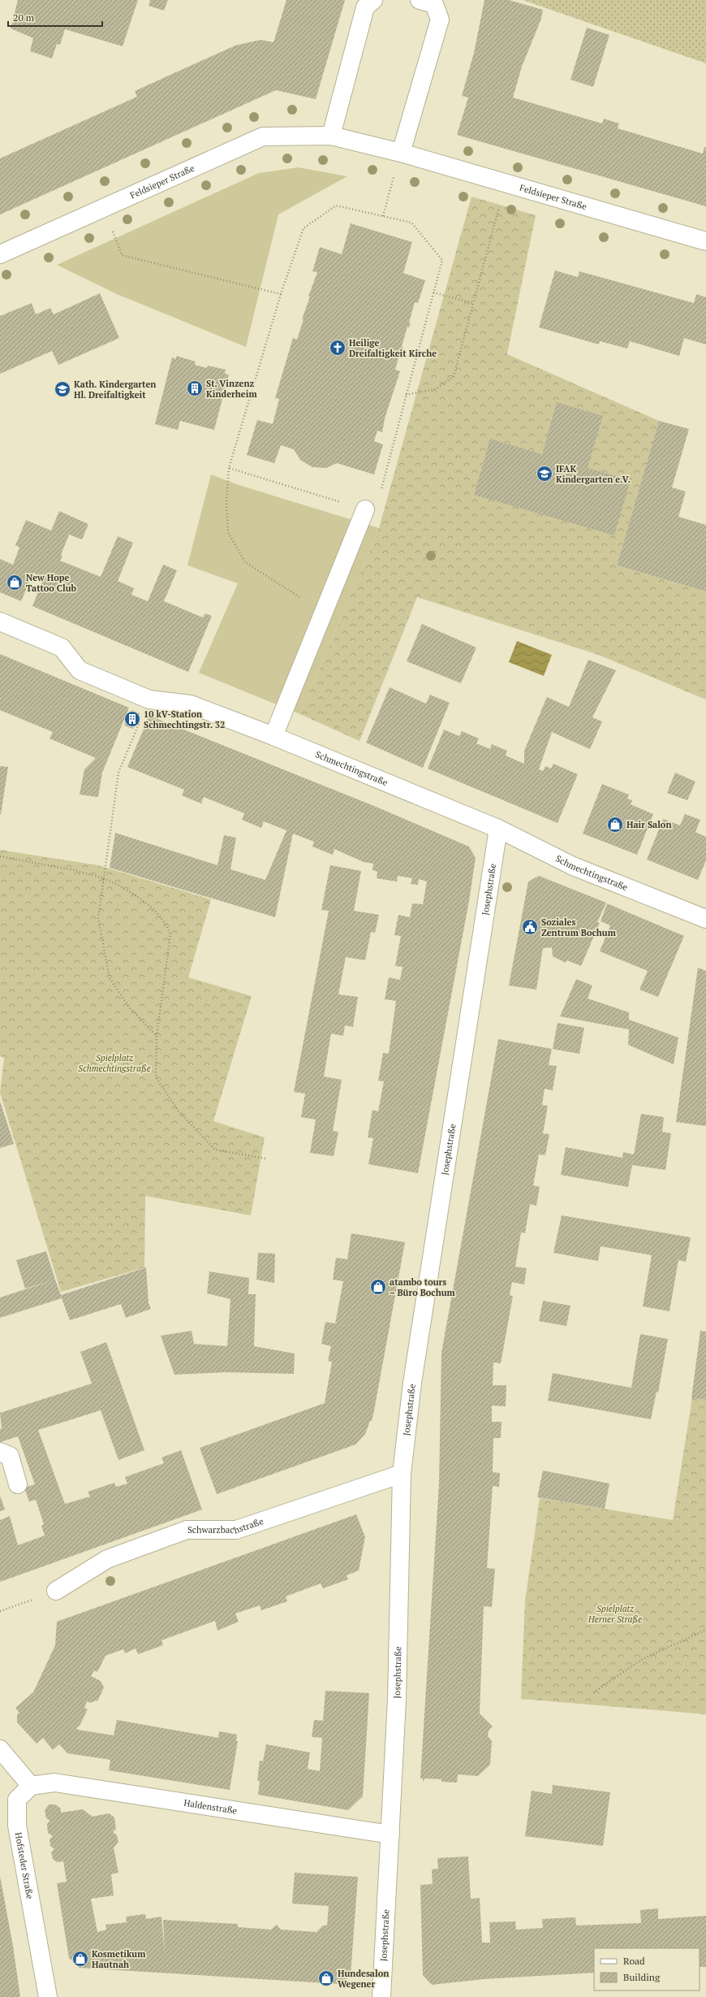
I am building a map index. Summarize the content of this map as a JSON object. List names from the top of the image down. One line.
{"streets":{"street":["Feldsieper Straße","Schmechtingstraße","Josephstraße","Schwarzbachstraße","Haldenstraße","Hofsteder Straße"]},"crossings":[["Schmechtingstraße","Josephstraße"],["Josephstraße","Schwarzbachstraße"],["Josephstraße","Haldenstraße"],["Haldenstraße","Hofsteder Straße"]],"parks":["Spielplatz Schmechtingstraße","Spielplatz Herner Straße"],"places":{"church":["Heilige Dreifaltigkeit Kirche"],"building":["St. Vinzenz Kinderheim","10 kV-Station Schmechtingstr. 32"],"school or university":["Kath. Kindergarten Hl. Dreifaltigkeit","IFAK Kindergarten e.V."],"shop":["New Hope Tattoo Club","Hair Salon","atambo tours – Büro Bochum","Kosmetikum Hautnah","Hundesalon Wegener"],"public building":["Soziales Zentrum Bochum"]},"legend":["Road","Building"],"scale_bar":"20 m"}
